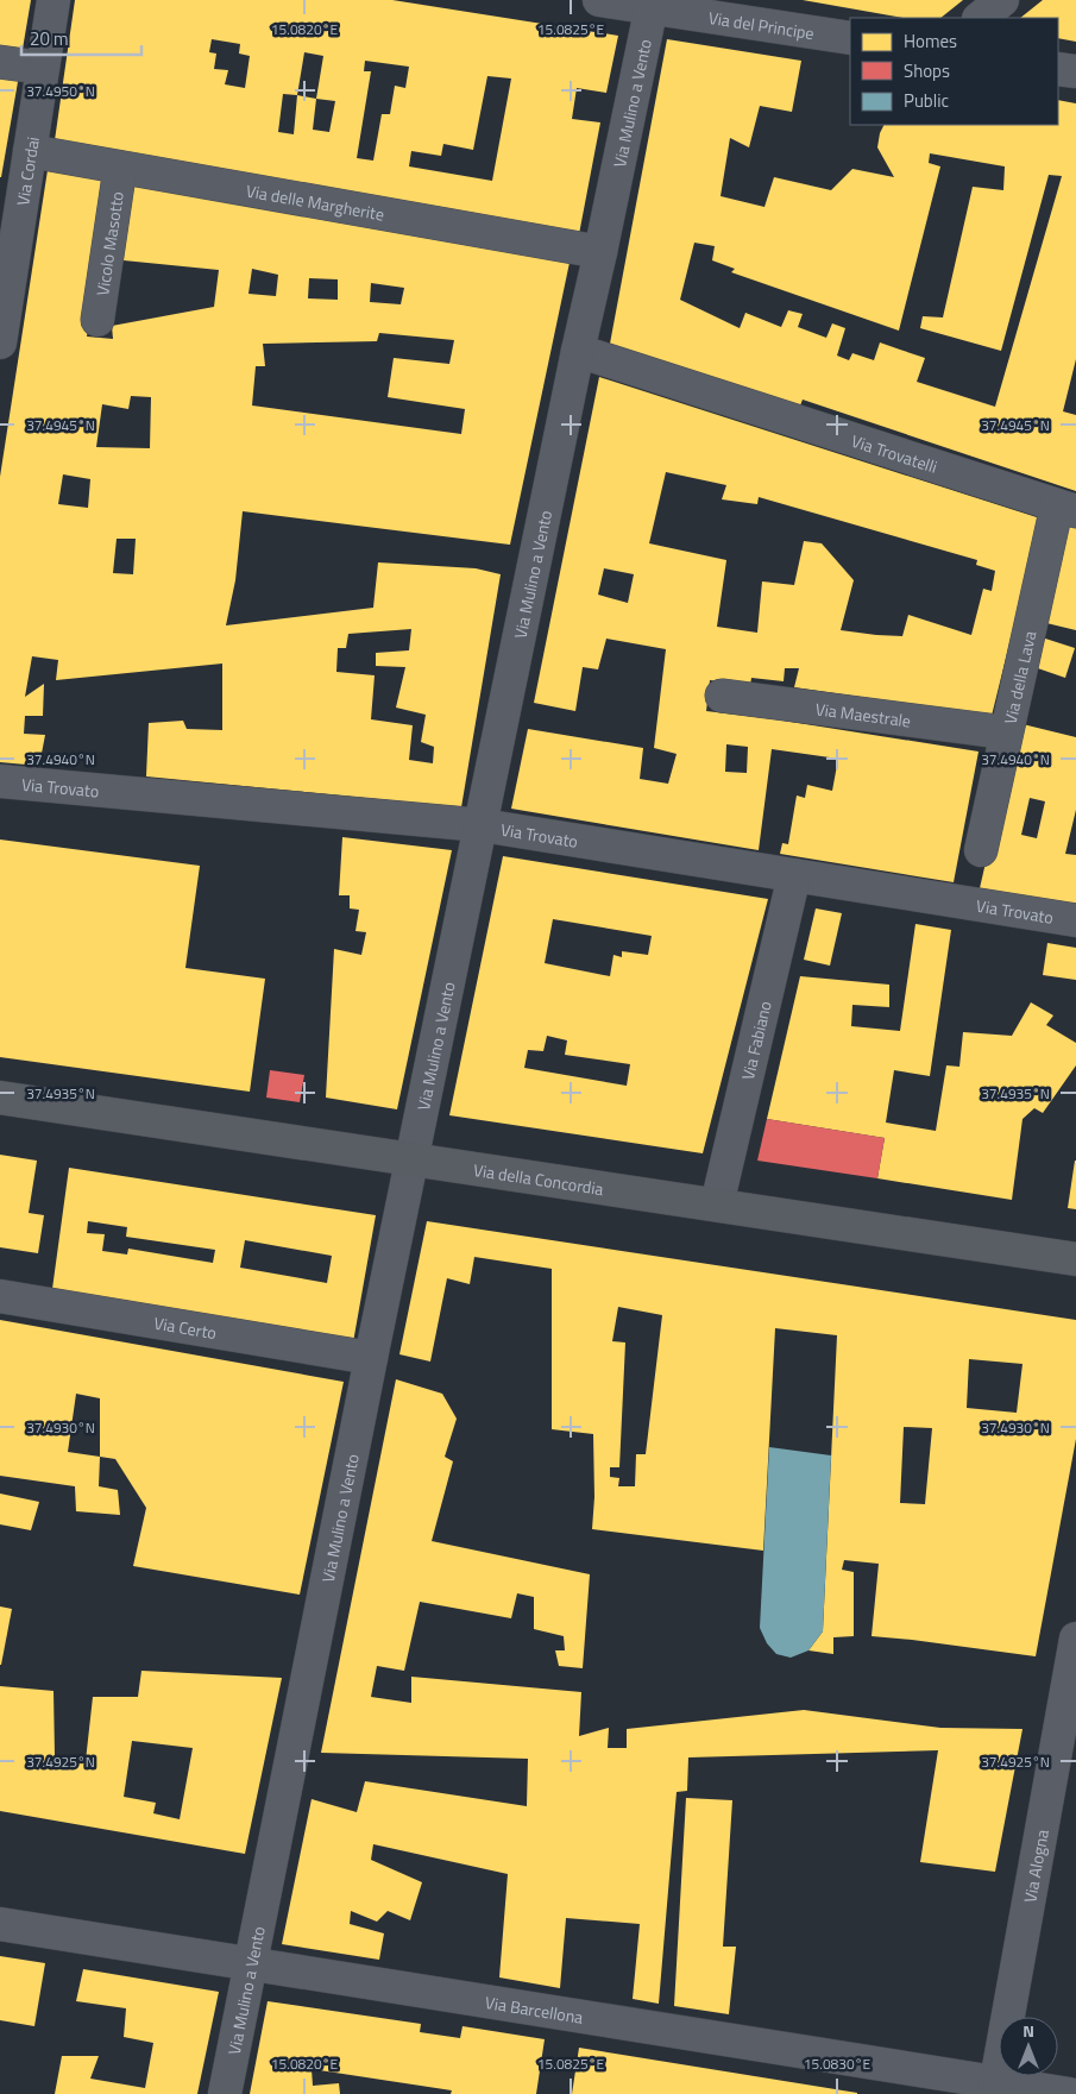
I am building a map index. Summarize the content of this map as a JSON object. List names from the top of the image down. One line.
{"streets":{"main road":["Via della Concordia"],"street":["Via del Principe","Via Mulino a Vento","Via Cordai","Via delle Margherite","Vicolo Masotto","Via Trovatelli","Via della Lava","Via Maestrale","Via Trovato","Via Fabiano","Via Certo","Via Alogna","Via Barcellona"]},"crossings":[["Via del Principe","Via Mulino a Vento"],["Via Mulino a Vento","Via delle Margherite"],["Via Mulino a Vento","Via Trovatelli"],["Via Mulino a Vento","Via Trovato"],["Via Mulino a Vento","Via della Concordia"],["Via Mulino a Vento","Via Certo"],["Via Mulino a Vento","Via Barcellona"],["Via Cordai","Via delle Margherite"],["Via delle Margherite","Vicolo Masotto"],["Via Trovatelli","Via della Lava"],["Via della Lava","Via Maestrale"],["Via Trovato","Via Fabiano"],["Via Fabiano","Via della Concordia"],["Via Alogna","Via Barcellona"]],"legend":["Homes","Shops","Public"],"scale_bar":"20 m","north":"top","coordinates":["15.0820°E","15.0825°E","37.4950°N","37.4945°N","37.4940°N","37.4935°N","37.4930°N","37.4925°N","15.0830°E"]}
